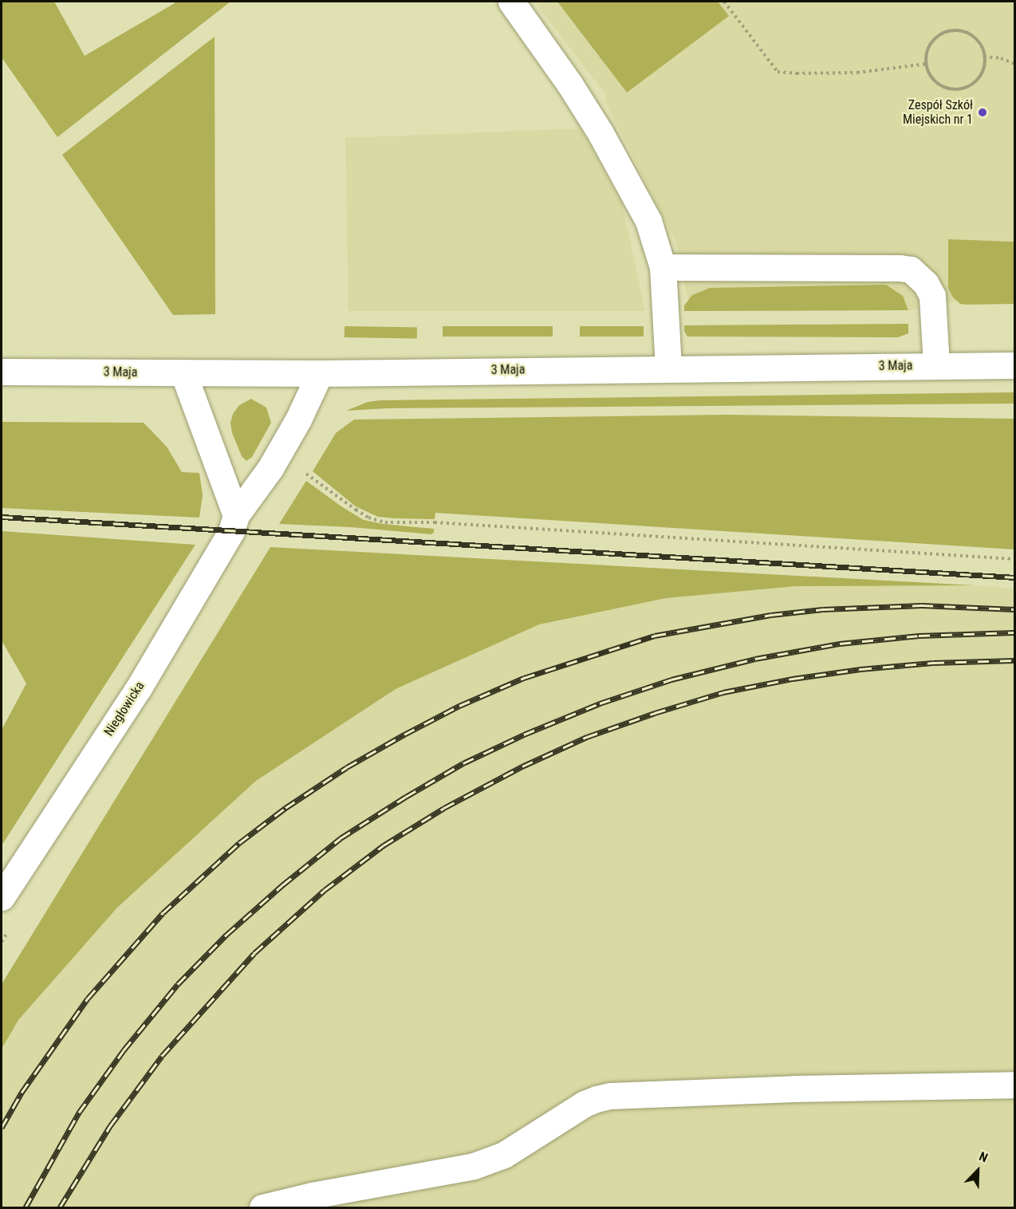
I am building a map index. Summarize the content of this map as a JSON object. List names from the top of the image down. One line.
{"streets":{"main road":["3 Maja","Niegłowicka"]},"crossings":[["3 Maja","Niegłowicka"]],"places":["Zespół Szkół Miejskich nr 1"],"north":"top right"}
